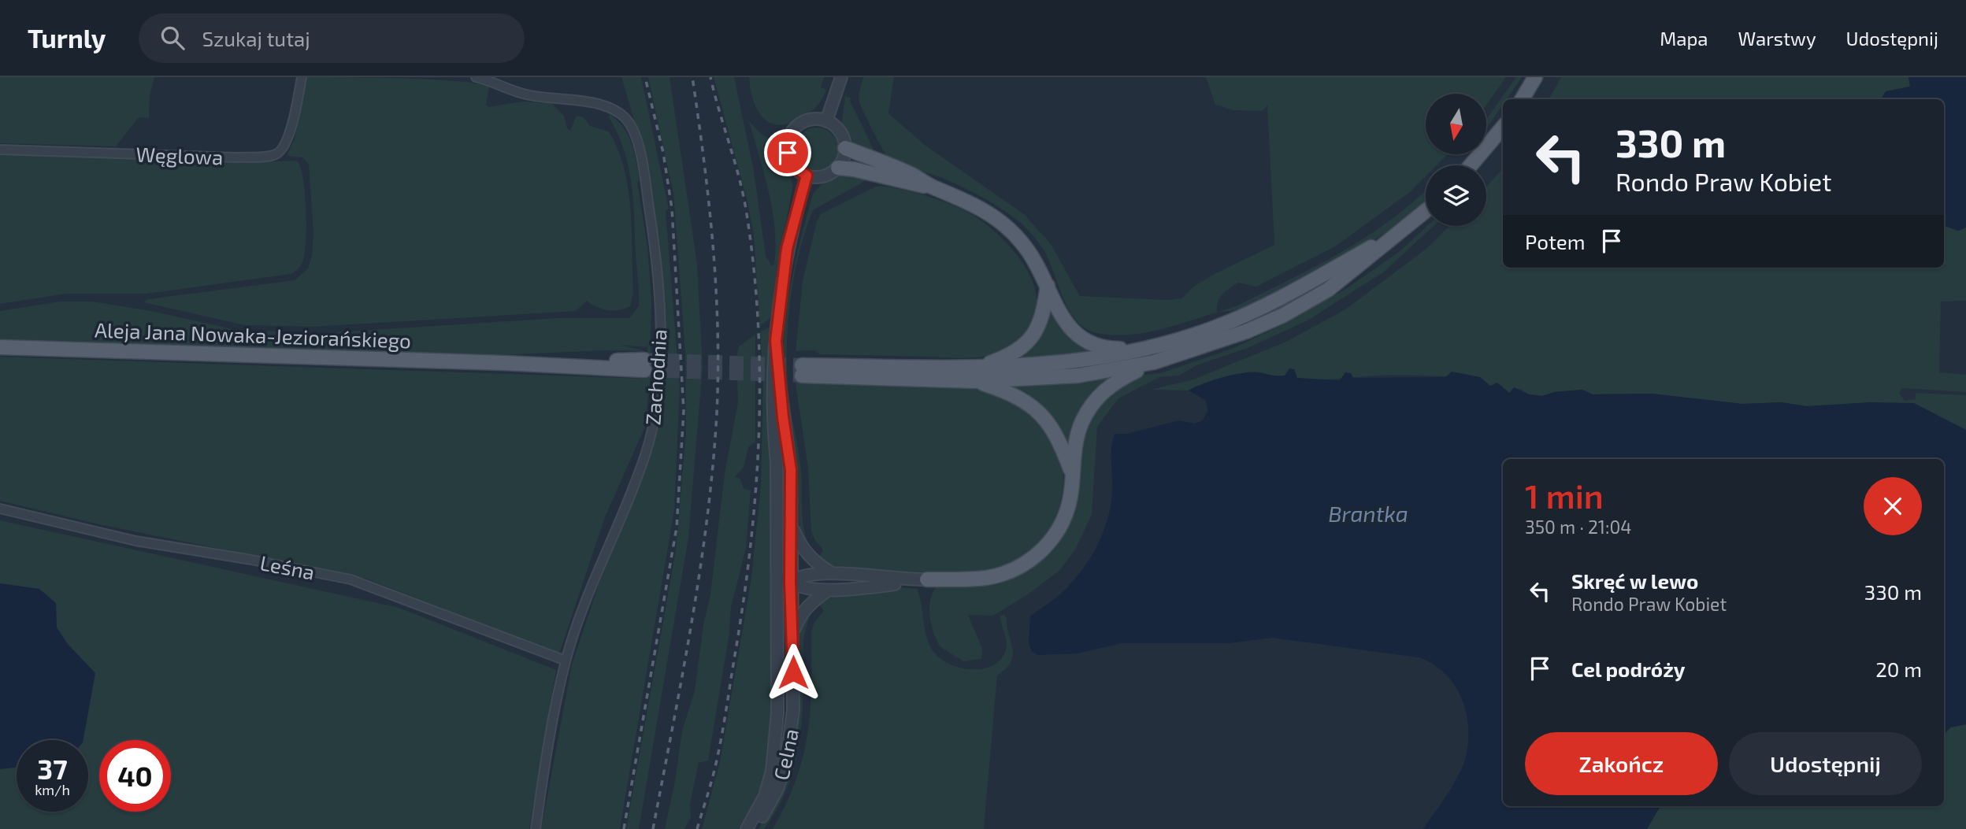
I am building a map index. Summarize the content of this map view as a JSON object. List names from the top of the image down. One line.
{"streets":{"main road":["Aleja Jana Nowaka-Jeziorańskiego"],"street":["Węglowa","Zachodnia","Leśna","Celna"]},"crossings":[["Zachodnia","Leśna"]],"water":["Brantka"],"north":"bottom","page":{"header":"Turnly","search":"Szukaj tutaj","nav":["Mapa","Warstwy","Udostępnij"],"turn":["330 m","Rondo Praw Kobiet"],"then":"Potem","heading":["1 min","350 m · 21:04"],"list":[{"name":"Skręć w lewo","note":"Rondo Praw Kobiet","value":"330 m"},{"name":"Cel podróży","value":"20 m"}],"buttons":["Zakończ","Udostępnij"],"speed":"37 km/h","limit":"40"}}
